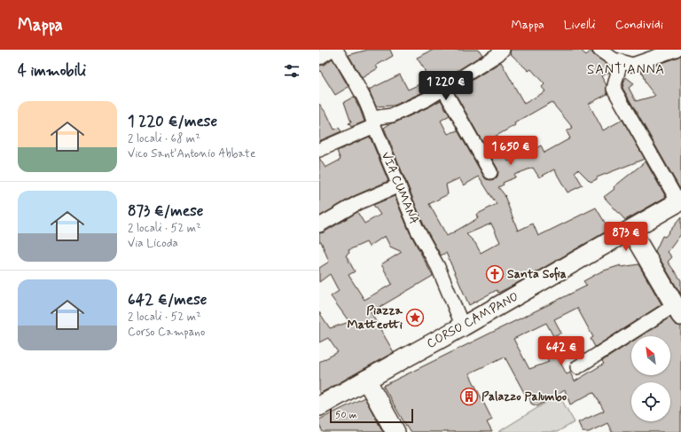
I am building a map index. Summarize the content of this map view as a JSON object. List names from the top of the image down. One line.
{"streets":{"main road":["CORSO CAMPANO"],"street":["VIA CUMANA"]},"crossings":[["VIA CUMANA","CORSO CAMPANO"]],"districts":["SANT'ANNA"],"places":{"church":["Santa Sofia"],"place":["Piazza Matteotti"],"building":["Palazzo Palumbo"]},"scale_bar":"50 m","north":"top left","page":{"header":"Mappa","nav":["Mappa","Livelli","Condividi"],"heading":"4 immobili","price":["1 220 €","1 650 €","873 €","642 €"],"list":[{"name":"1 220 €/mese","note":"2 locali · 68 m² · Vico Sant'Antonio Abbate"},{"name":"873 €/mese","note":"2 locali · 52 m² · Via Licoda"},{"name":"642 €/mese","note":"2 locali · 52 m² · Corso Campano"}],"scale":"50 m"}}
